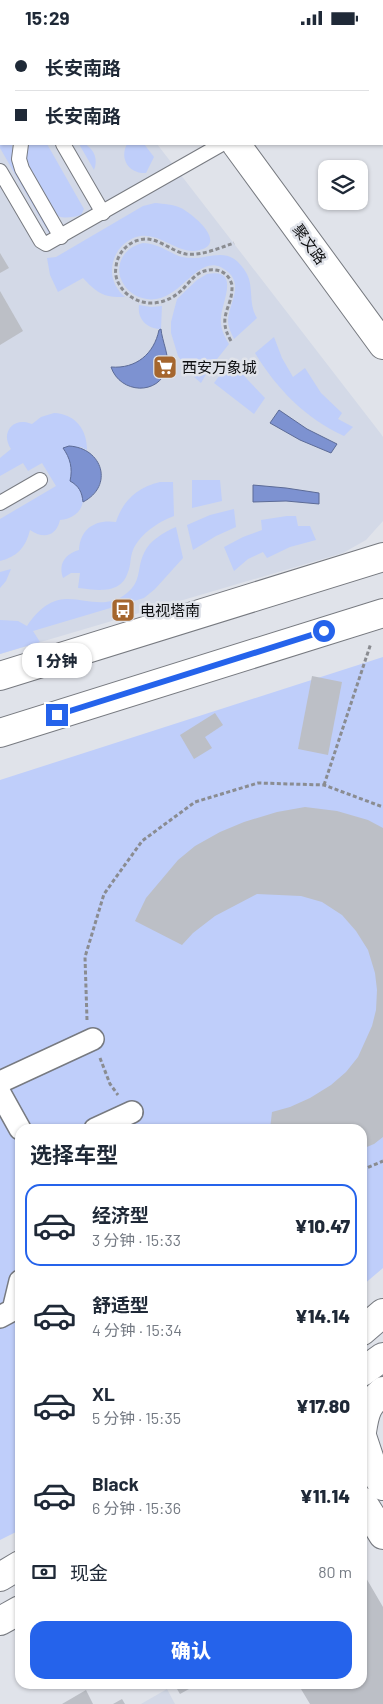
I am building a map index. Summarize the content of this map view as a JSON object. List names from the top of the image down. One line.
{"streets":{"main road":["聚文路"]},"places":{"supermarket":["西安万象城"],"bus stop":["电视塔南"]},"page":{"status":"15:29","banner":["长安南路","长安南路"],"bubble":"1 分钟","heading":"选择车型","list":[{"name":"经济型","note":"3 分钟 · 15:33","value":"¥10.47"},{"name":"舒适型","note":"4 分钟 · 15:34","value":"¥14.14"},{"name":"XL","note":"5 分钟 · 15:35","value":"¥17.80"},{"name":"Black","note":"6 分钟 · 15:36","value":"¥11.14"}],"pay":["现金","80 m"],"buttons":"确认"}}
